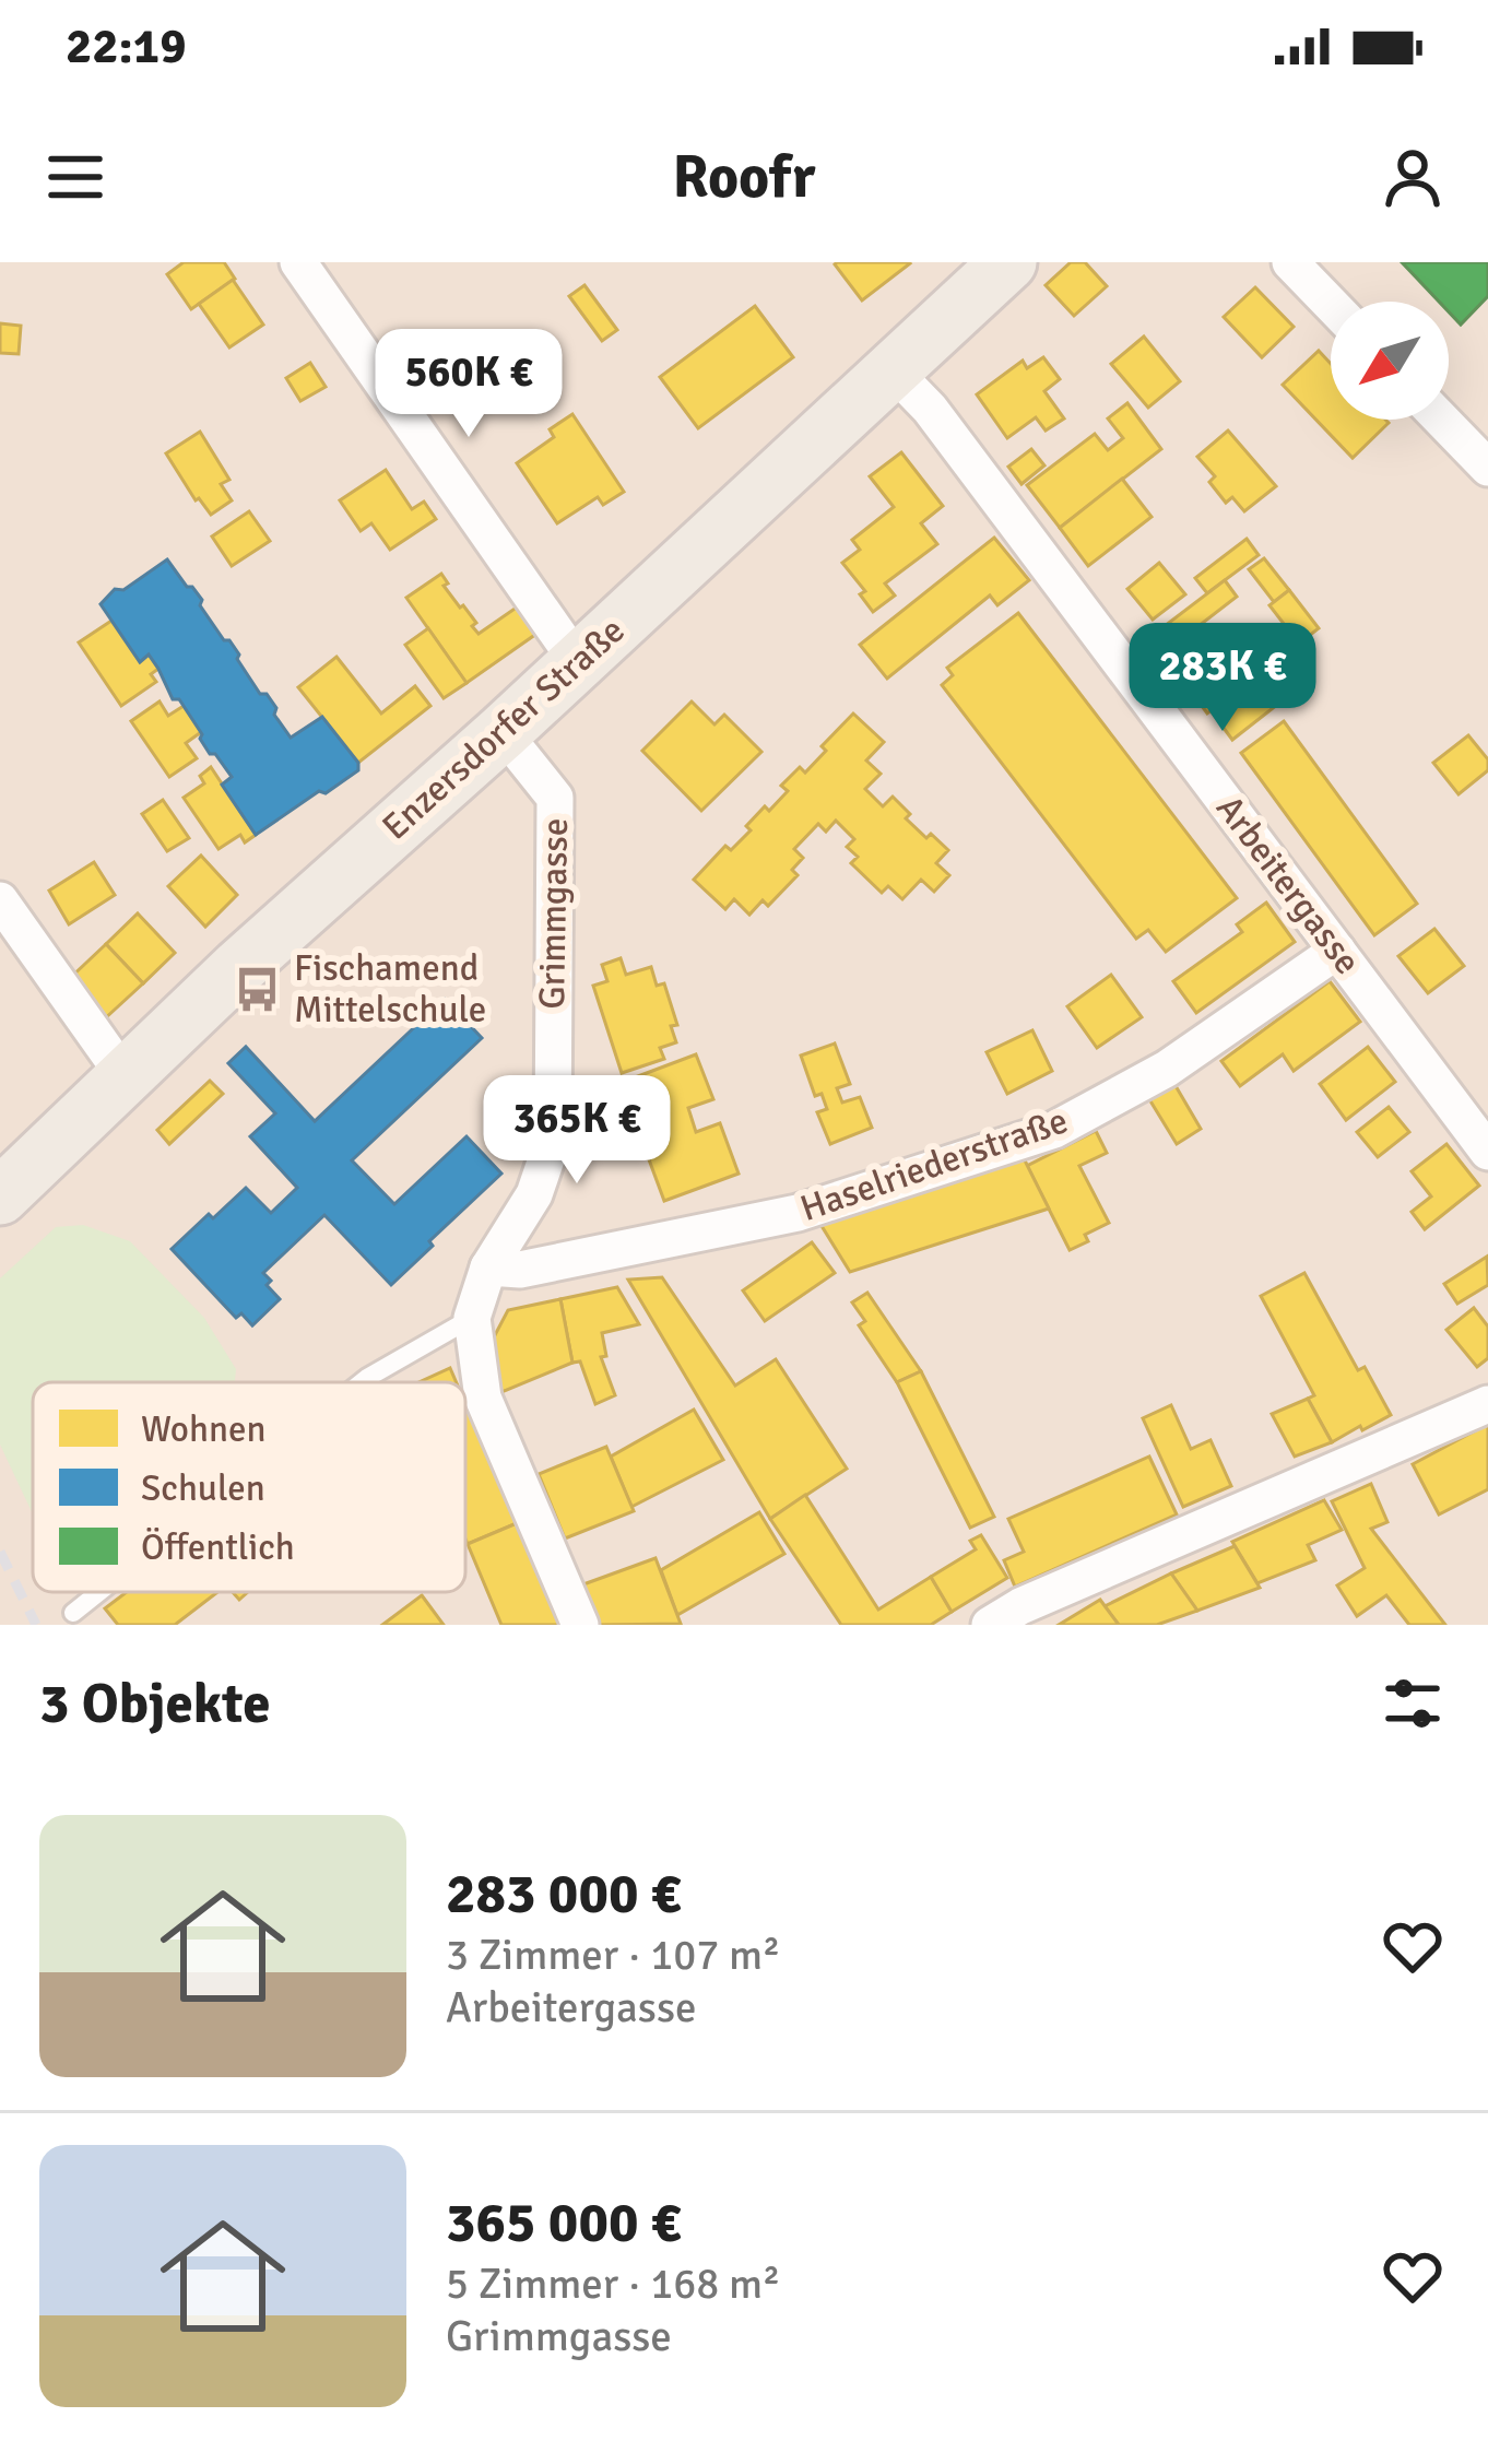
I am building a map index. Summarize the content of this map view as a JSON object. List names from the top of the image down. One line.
{"streets":{"main road":["Enzersdorfer Straße"],"street":["Arbeitergasse","Grimmgasse","Haselriederstraße"]},"crossings":[["Enzersdorfer Straße","Arbeitergasse"],["Enzersdorfer Straße","Grimmgasse"],["Arbeitergasse","Haselriederstraße"],["Grimmgasse","Haselriederstraße"]],"places":{"bus stop":["Fischamend Mittelschule"]},"legend":["Wohnen","Schulen","Öffentlich"],"north":"bottom left","page":{"status":"22:19","header":"Roofr","price":["560K €","283K €","365K €"],"heading":"3 Objekte","list":[{"name":"283 000 €","note":"3 Zimmer · 107 m² · Arbeitergasse"},{"name":"365 000 €","note":"5 Zimmer · 168 m² · Grimmgasse"}]}}
